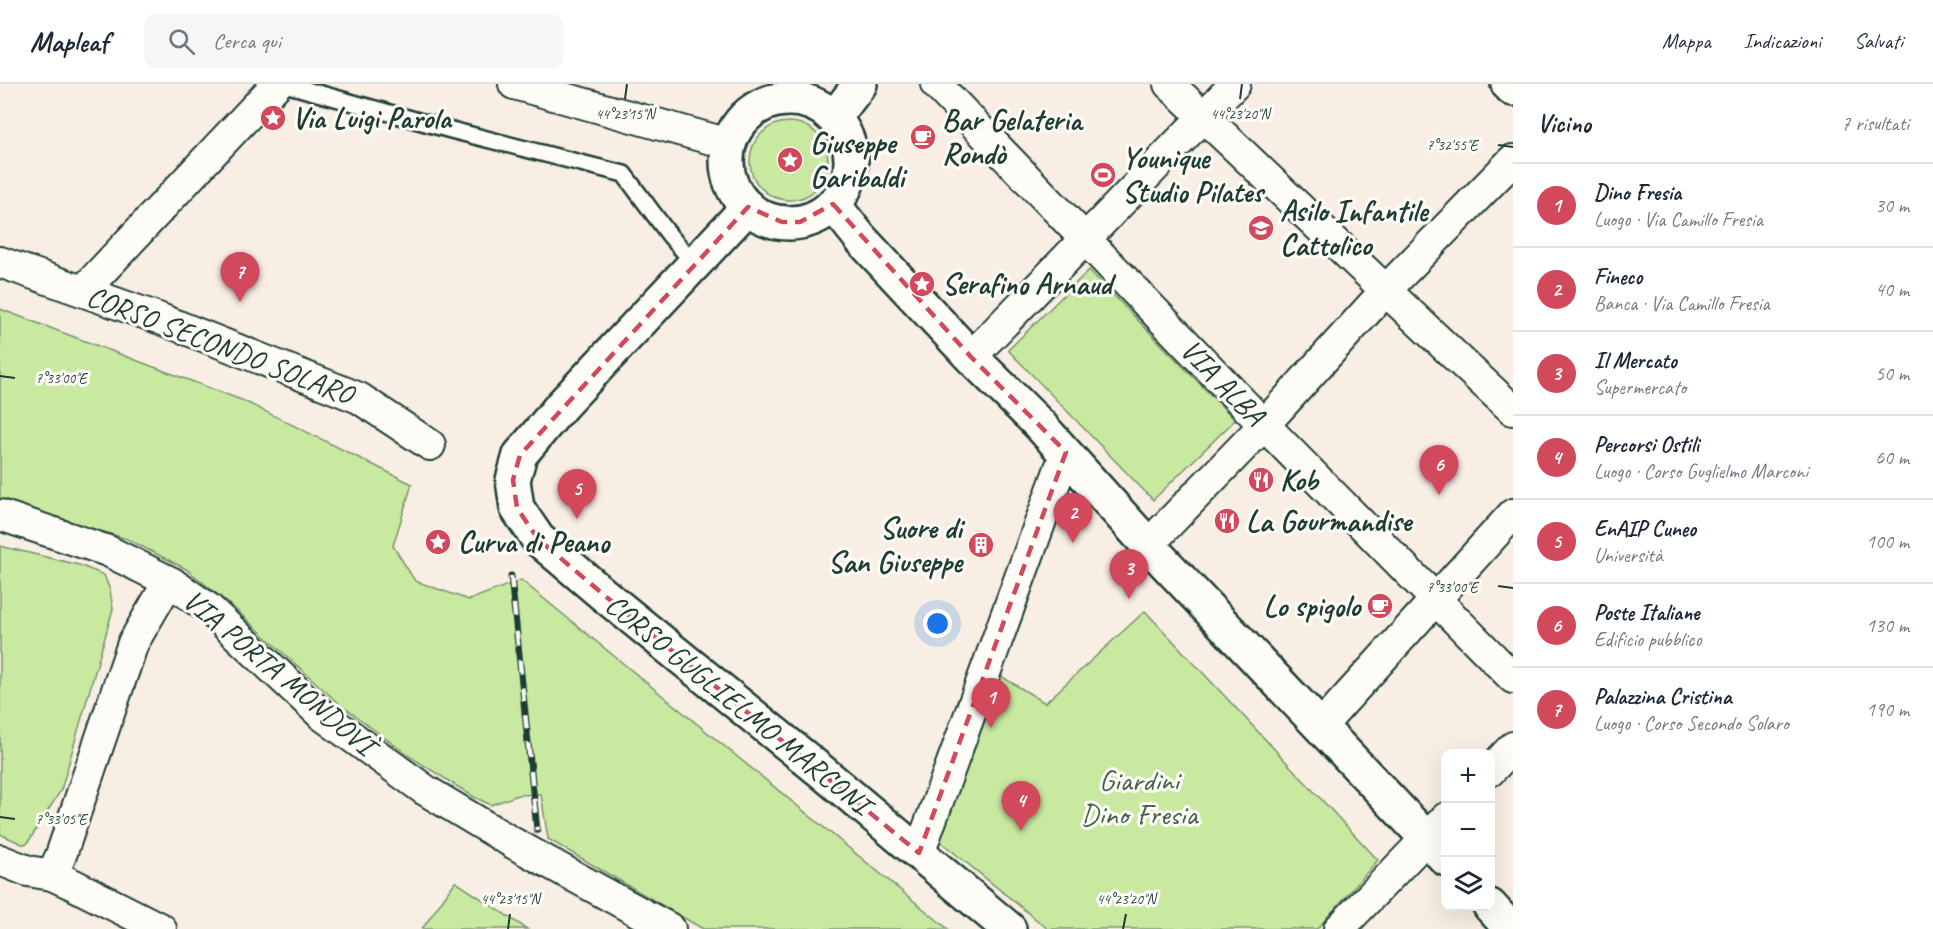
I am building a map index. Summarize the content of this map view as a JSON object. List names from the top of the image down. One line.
{"streets":{"street":["CORSO SECONDO SOLARO","VIA ALBA","VIA PORTA MONDOVÌ","CORSO GUGLIELMO MARCONI"]},"parks":["Giardini Dino Fresia"],"places":{"place":["Via Luigi Parola","Giuseppe Garibaldi","Serafino Arnaud","Curva di Peano"],"cafe":["Bar Gelateria Rondò","Lo spigolo"],"sports":["Younique Studio Pilates"],"school or university":["Asilo Infantile Cattolico"],"restaurant":["Kob","La Gourmandise"],"building":["Suore di San Giuseppe"]},"page":{"header":"Mapleaf","search":"Cerca qui","nav":["Mappa","Indicazioni","Salvati"],"heading":["Vicino","7 risultati"],"list":[{"mark":"1","name":"Dino Fresia","note":"Luogo · Via Camillo Fresia","value":"30 m"},{"mark":"2","name":"Fineco","note":"Banca · Via Camillo Fresia","value":"40 m"},{"mark":"3","name":"Il Mercato","note":"Supermercato","value":"50 m"},{"mark":"4","name":"Percorsi Ostili","note":"Luogo · Corso Guglielmo Marconi","value":"60 m"},{"mark":"5","name":"EnAIP Cuneo","note":"Università","value":"100 m"},{"mark":"6","name":"Poste Italiane","note":"Edificio pubblico","value":"130 m"},{"mark":"7","name":"Palazzina Cristina","note":"Luogo · Corso Secondo Solaro","value":"190 m"}],"pins":["7","6","5","2","3","1","4"],"map_buttons":["+","−"]},"coordinates":["44°23'15\"N","44°23'20\"N","7°32'55\"E","7°33'00\"E","7°33'05\"E"]}
